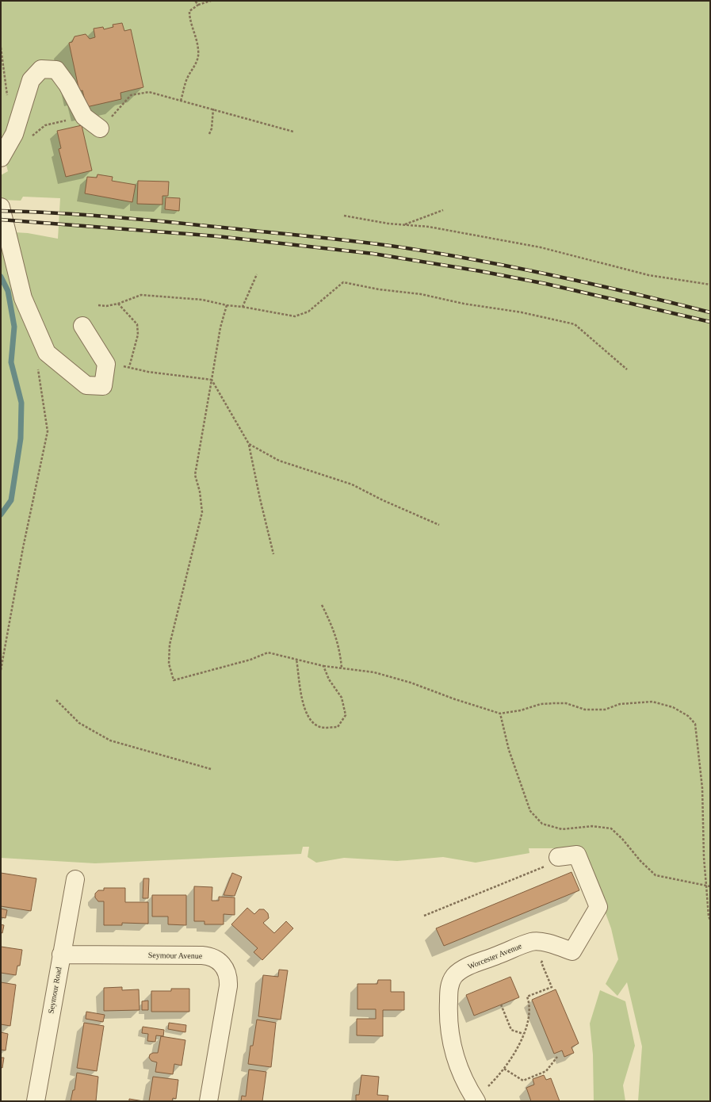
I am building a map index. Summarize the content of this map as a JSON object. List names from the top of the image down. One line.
{"streets":{"street":["Seymour Avenue","Worcester Avenue","Seymour Road"]},"crossings":[["Seymour Avenue","Seymour Road"]]}
